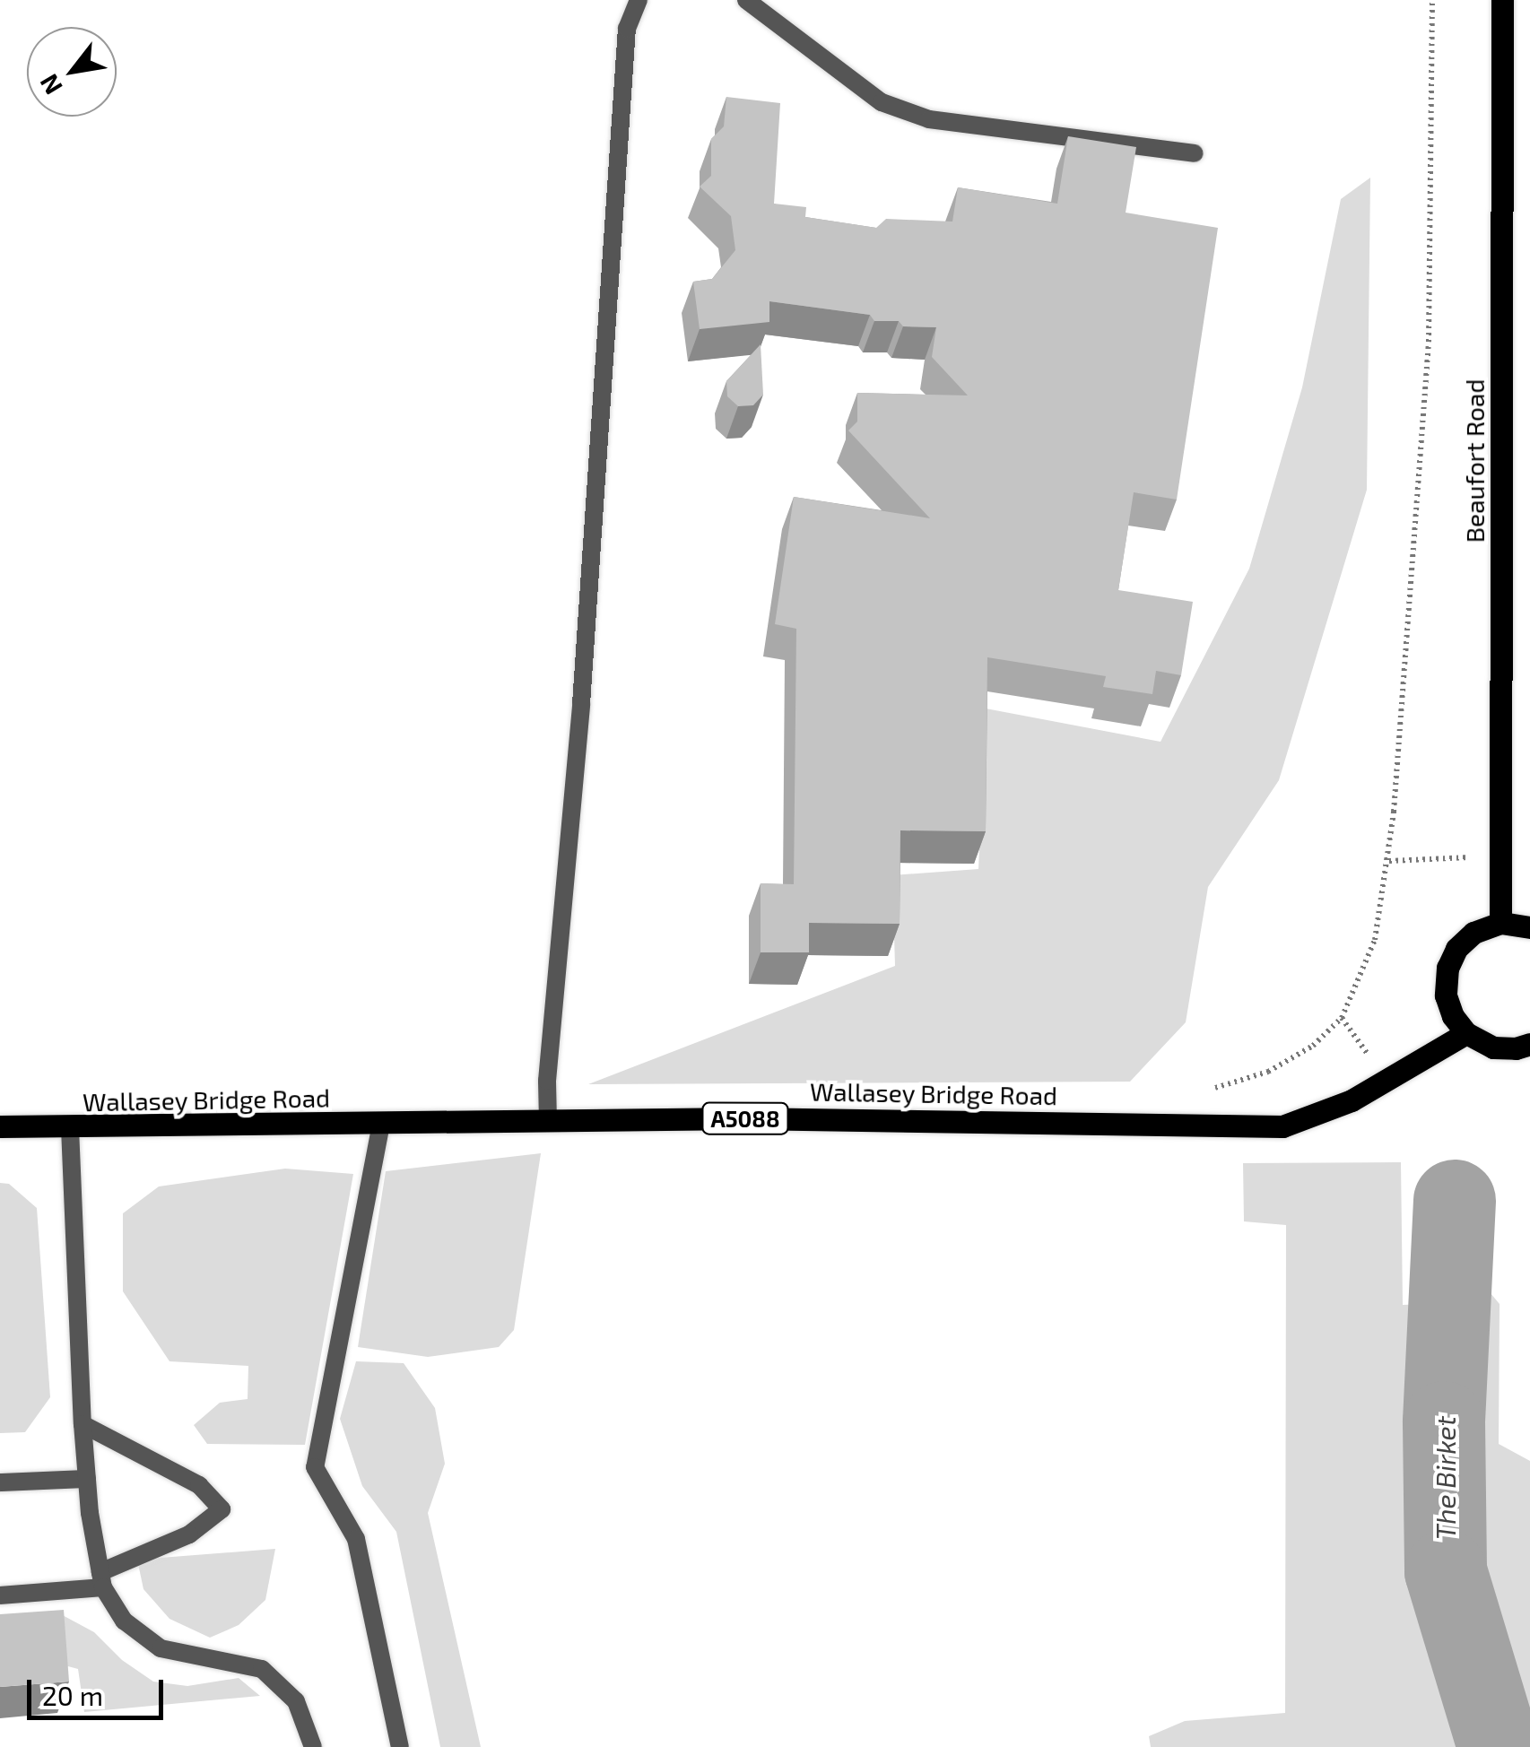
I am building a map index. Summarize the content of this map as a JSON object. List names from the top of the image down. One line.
{"streets":{"main road":["Beaufort Road","Wallasey Bridge Road","A5088"]},"water":["The Birket"],"scale_bar":"20 m","north":"bottom left"}
